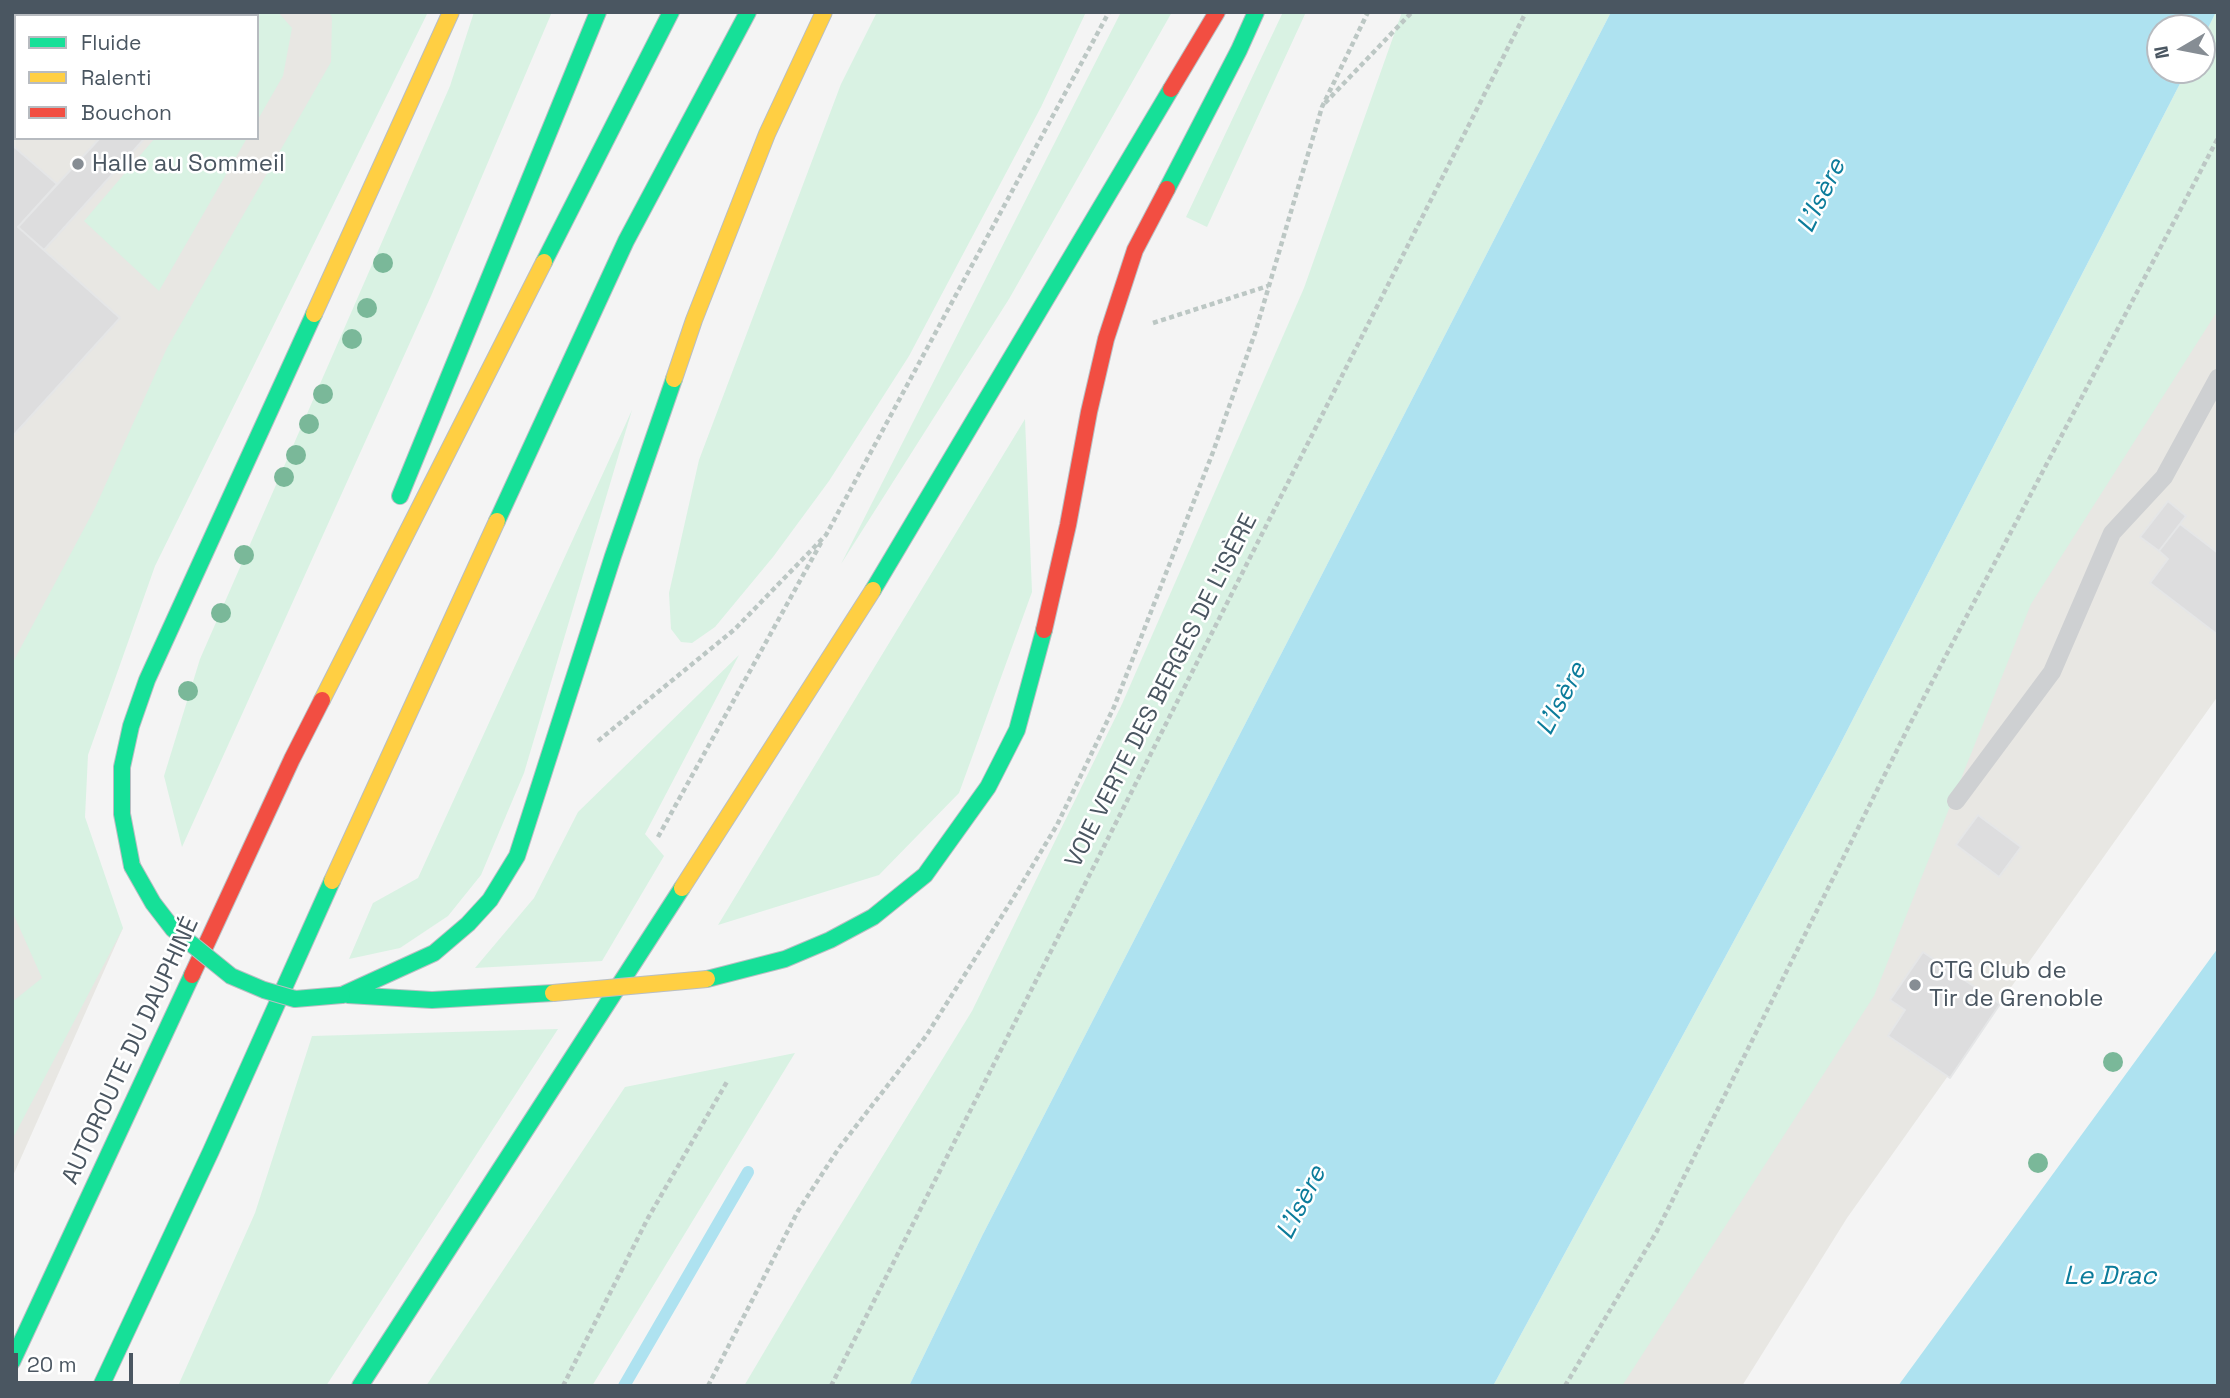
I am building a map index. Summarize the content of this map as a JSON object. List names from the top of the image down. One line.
{"streets":{"highway":["AUTOROUTE DU DAUPHINÉ"],"path":["VOIE VERTE DES BERGES DE L'ISÈRE"]},"water":["L'Isère","Le Drac"],"places":["Halle au Sommeil","CTG Club de Tir de Grenoble"],"legend":["Fluide","Ralenti","Bouchon"],"scale_bar":"20 m","north":"left"}
